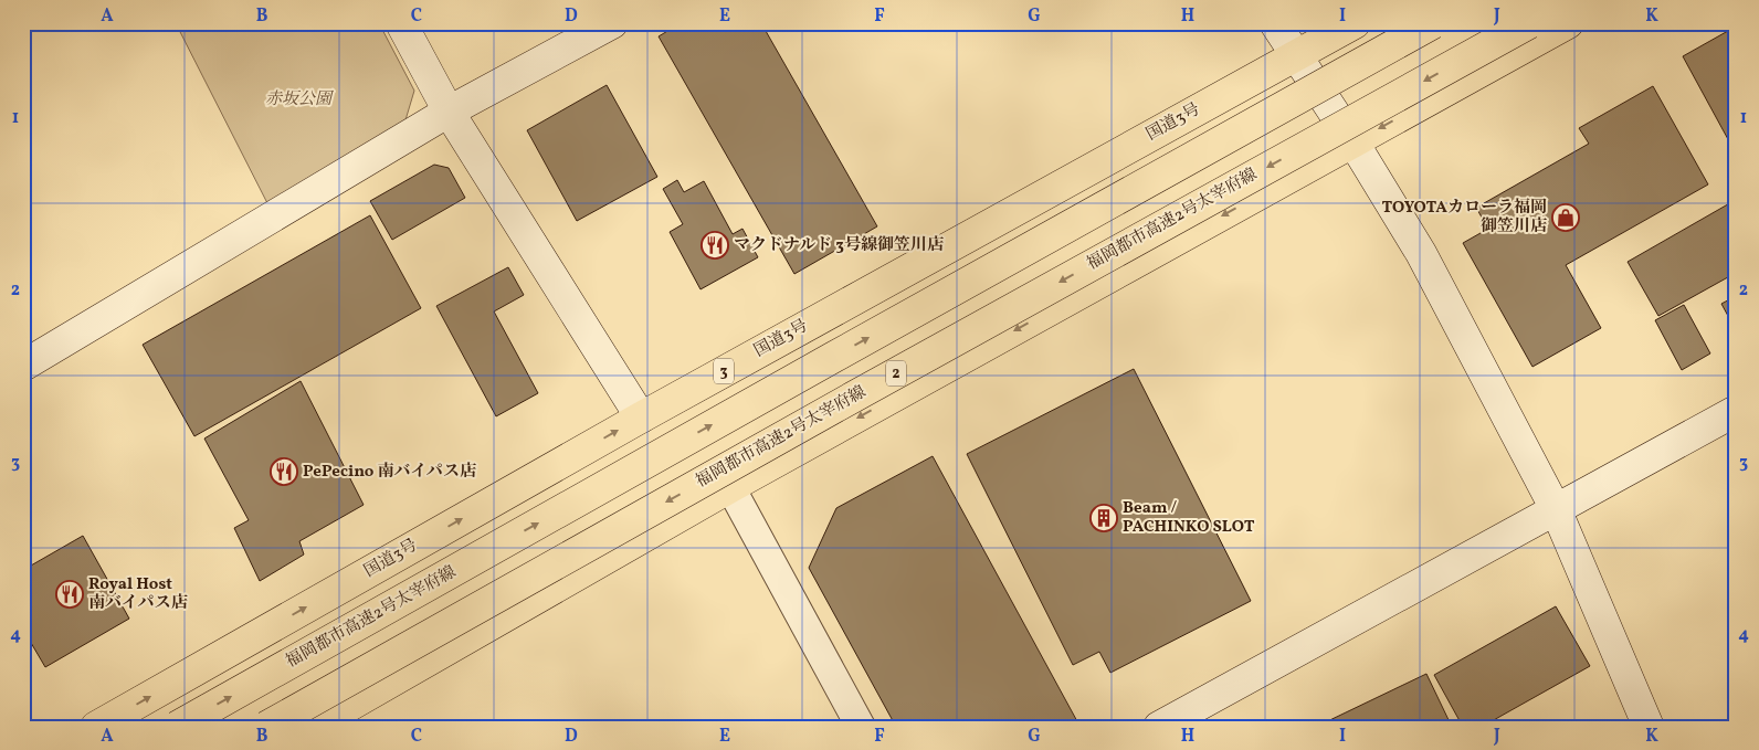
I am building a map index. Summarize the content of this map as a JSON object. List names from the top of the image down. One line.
{"streets":{"highway":["国道3号","福岡都市高速2号太宰府線","3","2"]},"parks":["赤坂公園"],"places":{"shop":["TOYOTAカローラ福岡 御笠川店"],"restaurant":["マクドナルド 3号線御笠川店","PePecino 南バイパス店","Royal Host 南バイパス店"],"building":["Beam / PACHINKO SLOT"]},"grid":{"columns":["A","B","C","D","E","F","G","H","I","J","K"],"rows":["1","2","3","4"]}}
